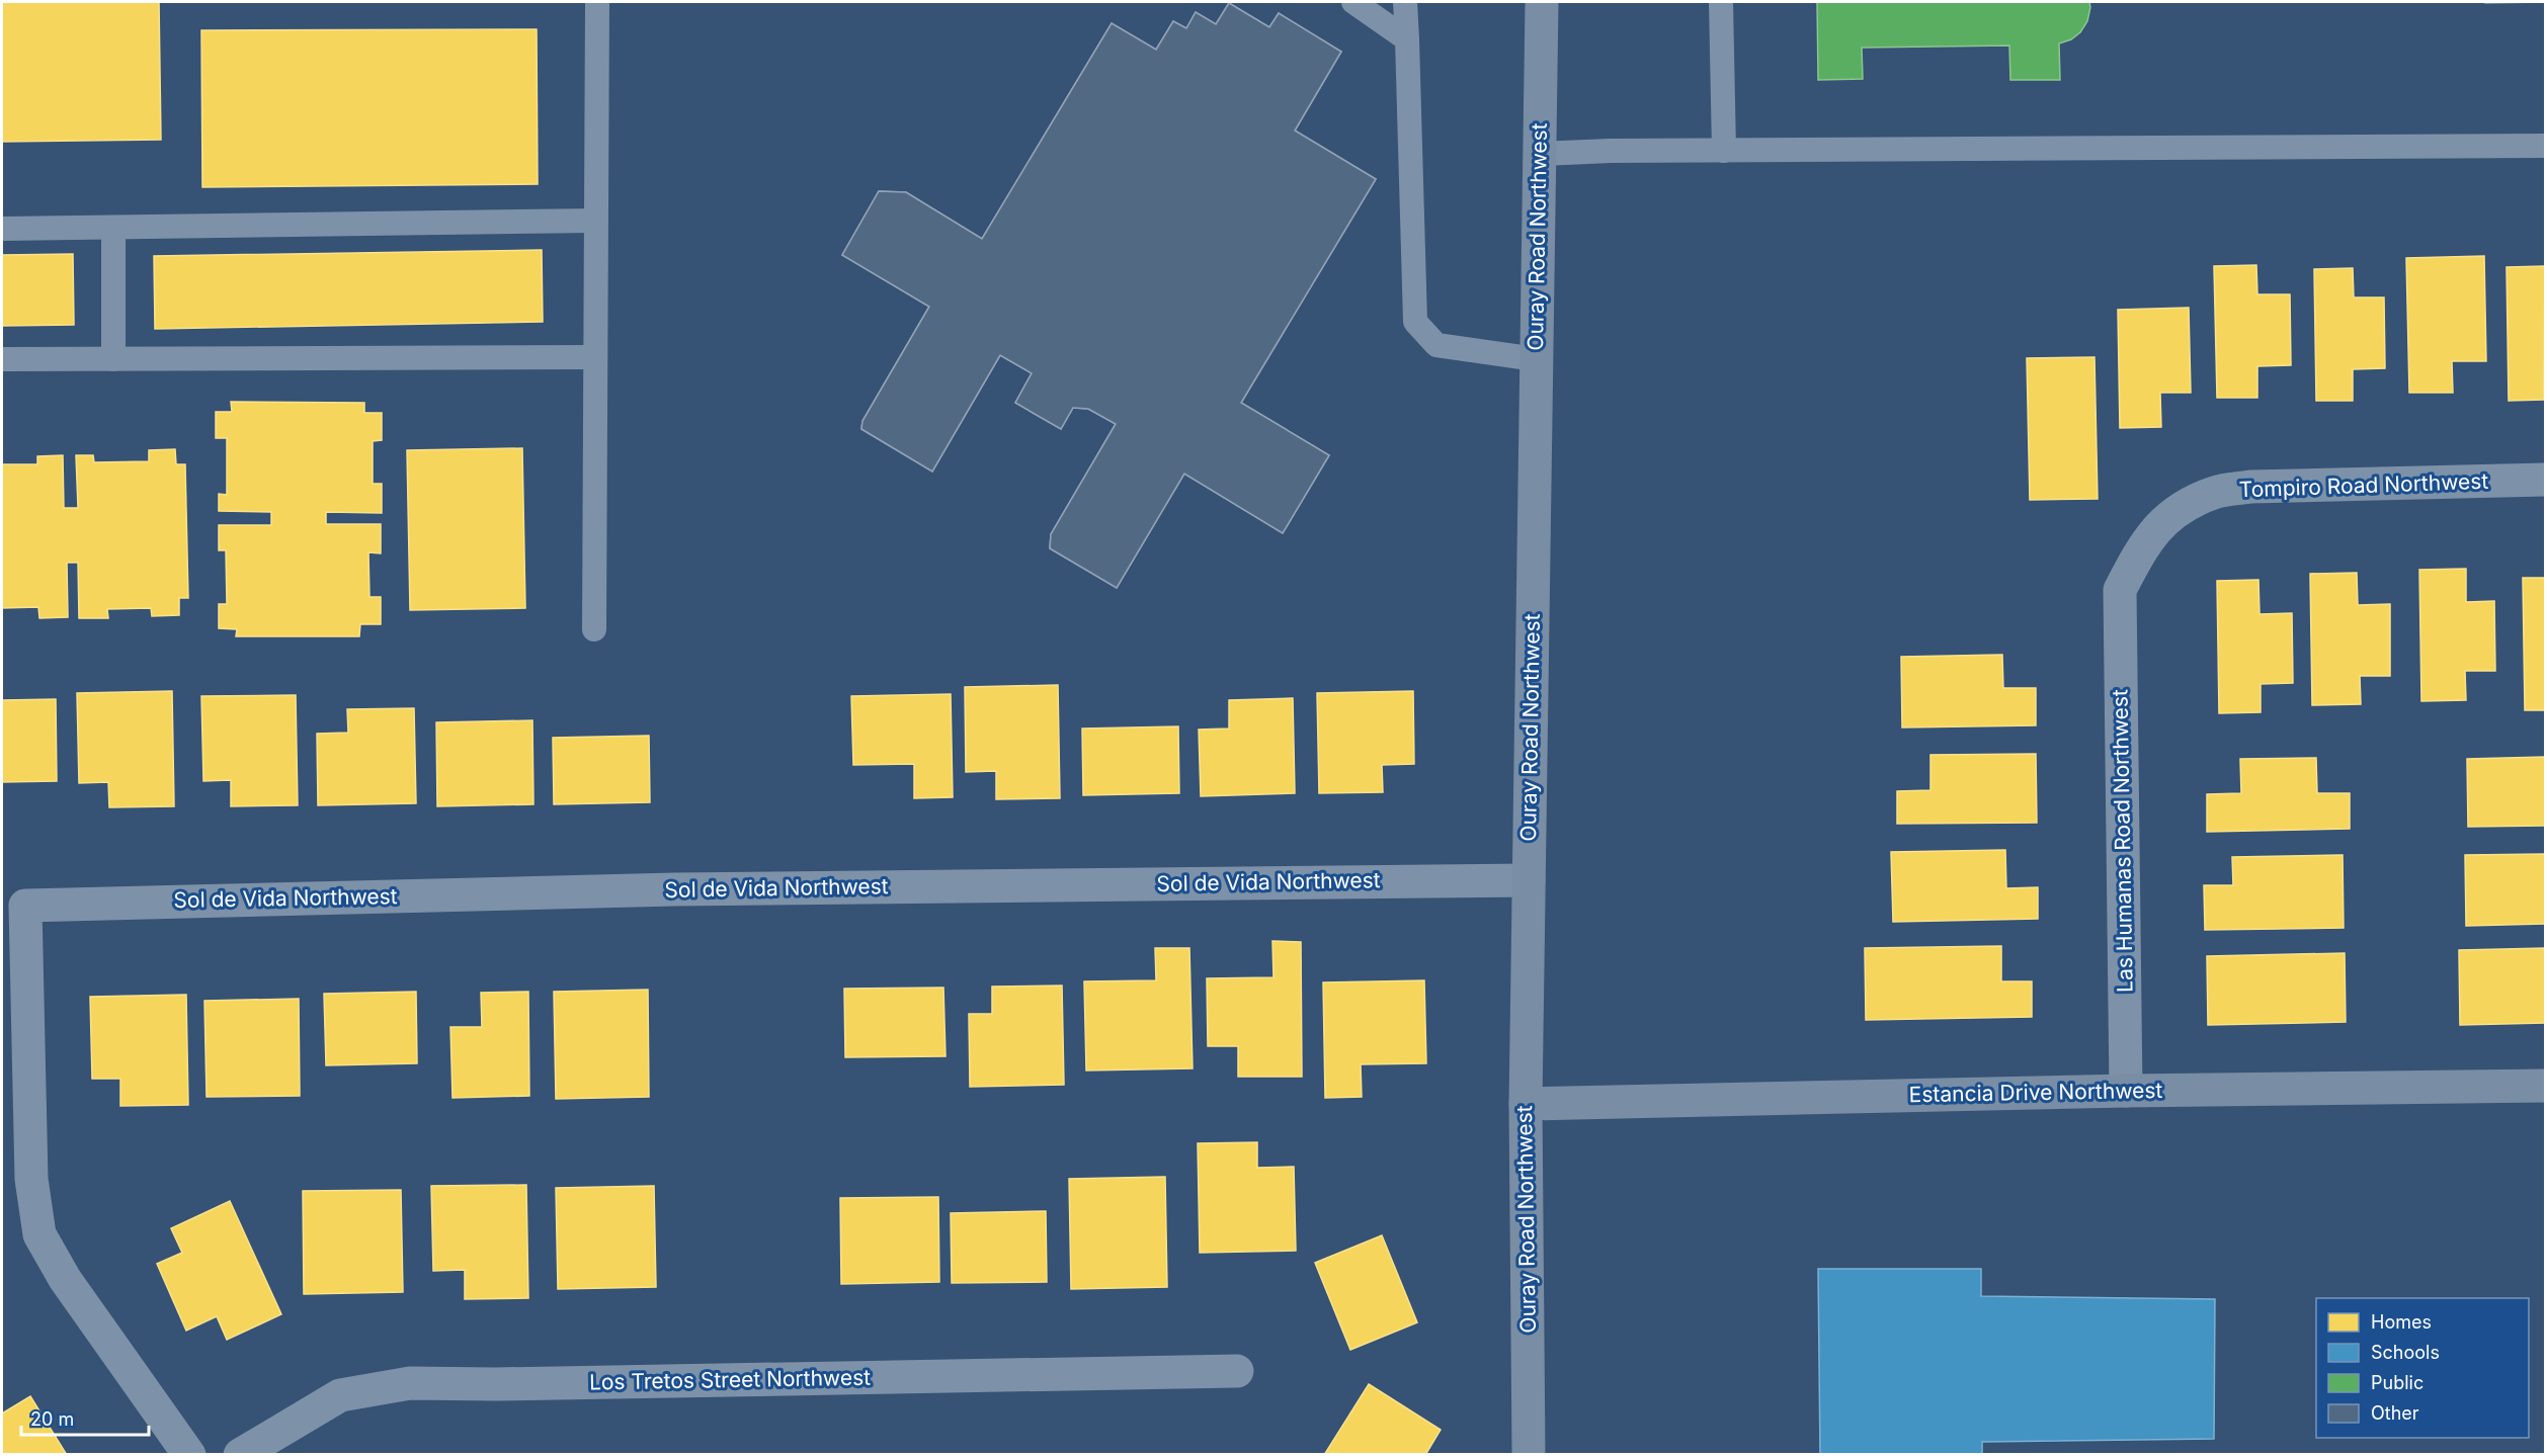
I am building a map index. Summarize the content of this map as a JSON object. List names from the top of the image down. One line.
{"streets":{"main road":["Ouray Road Northwest","Estancia Drive Northwest"],"street":["Tompiro Road Northwest","Las Humanas Road Northwest","Sol de Vida Northwest","Los Tretos Street Northwest"]},"crossings":[["Ouray Road Northwest","Sol de Vida Northwest"],["Ouray Road Northwest","Estancia Drive Northwest"],["Tompiro Road Northwest","Las Humanas Road Northwest"],["Las Humanas Road Northwest","Estancia Drive Northwest"]],"legend":["Homes","Schools","Public","Other"],"scale_bar":"20 m"}
